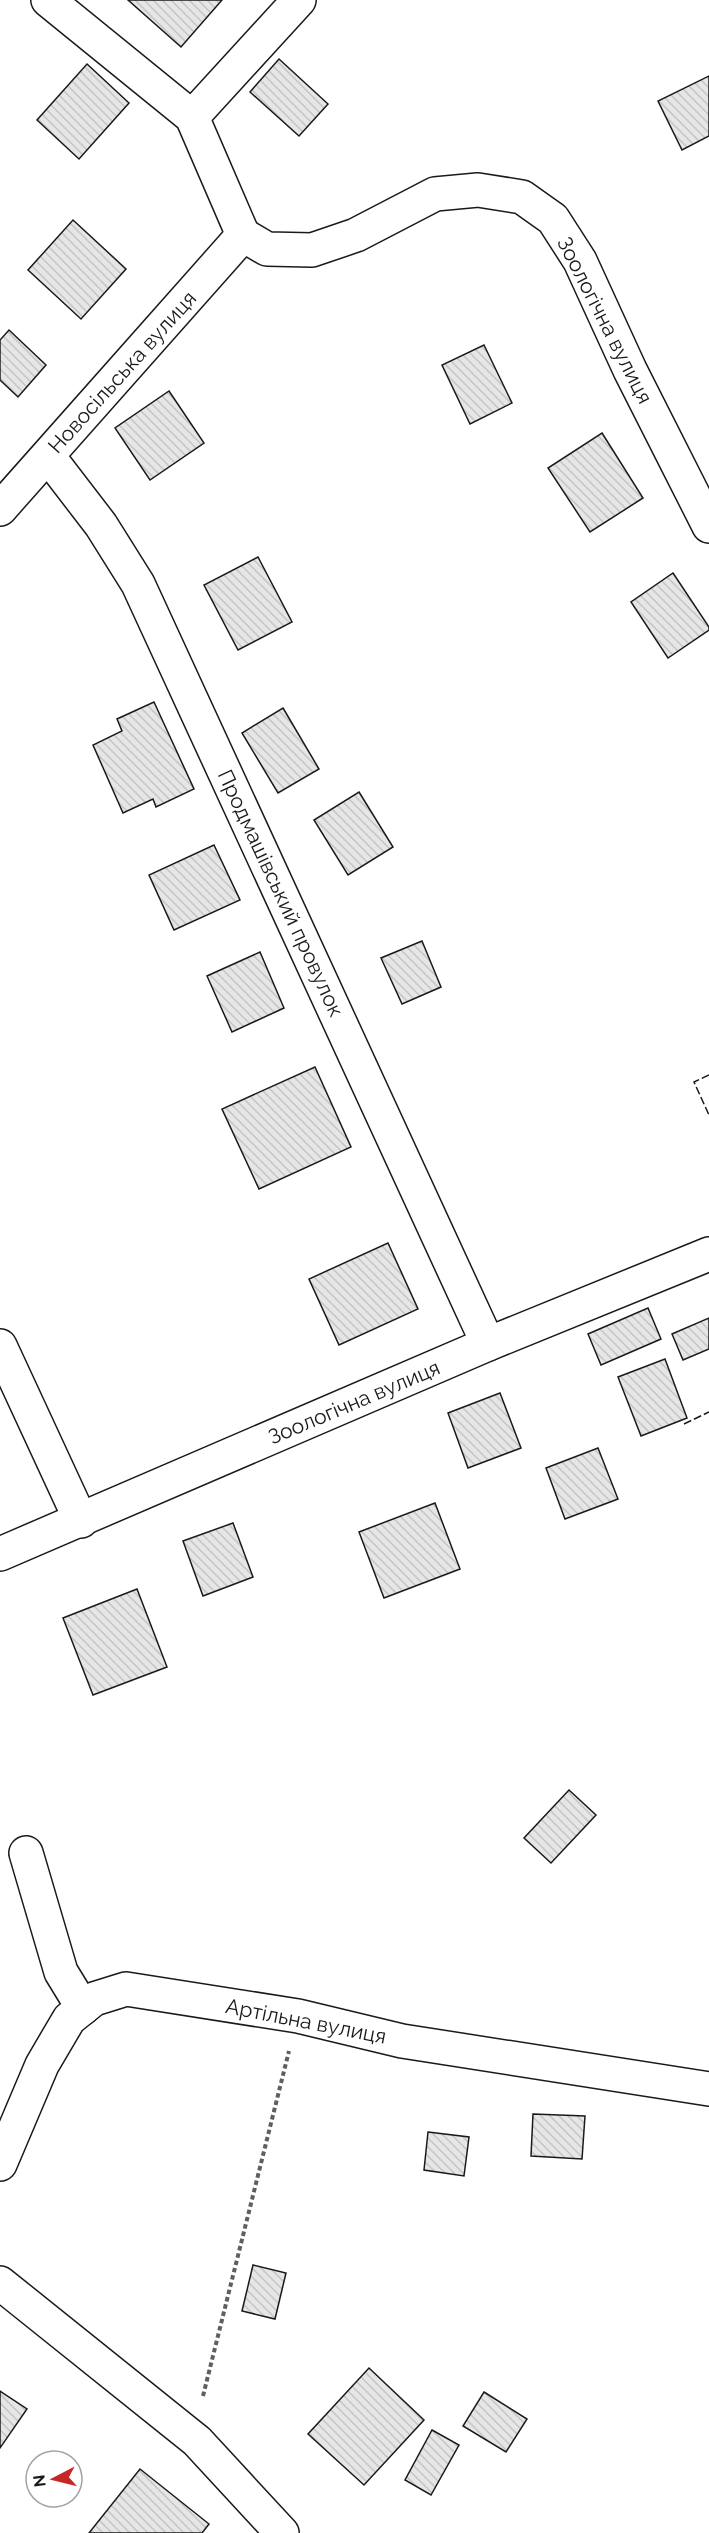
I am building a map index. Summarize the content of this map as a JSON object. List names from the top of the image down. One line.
{"streets":{"street":["Зоологічна вулиця","Новосільська вулиця","Продмашівський провулок","Артільна вулиця"]},"crossings":[["Зоологічна вулиця","Новосільська вулиця"],["Зоологічна вулиця","Продмашівський провулок"],["Новосільська вулиця","Продмашівський провулок"]],"north":"left"}
